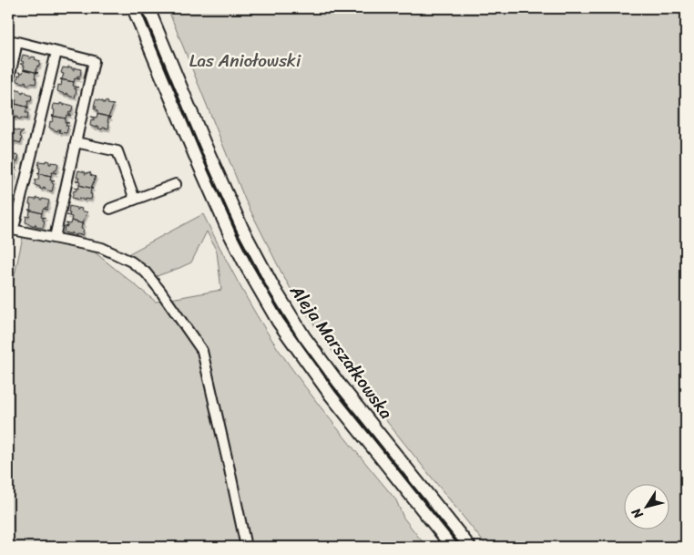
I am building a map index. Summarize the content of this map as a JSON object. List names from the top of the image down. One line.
{"streets":{"main road":["Aleja Marszałkowska"]},"parks":["Las Aniołowski"],"north":"bottom left"}
